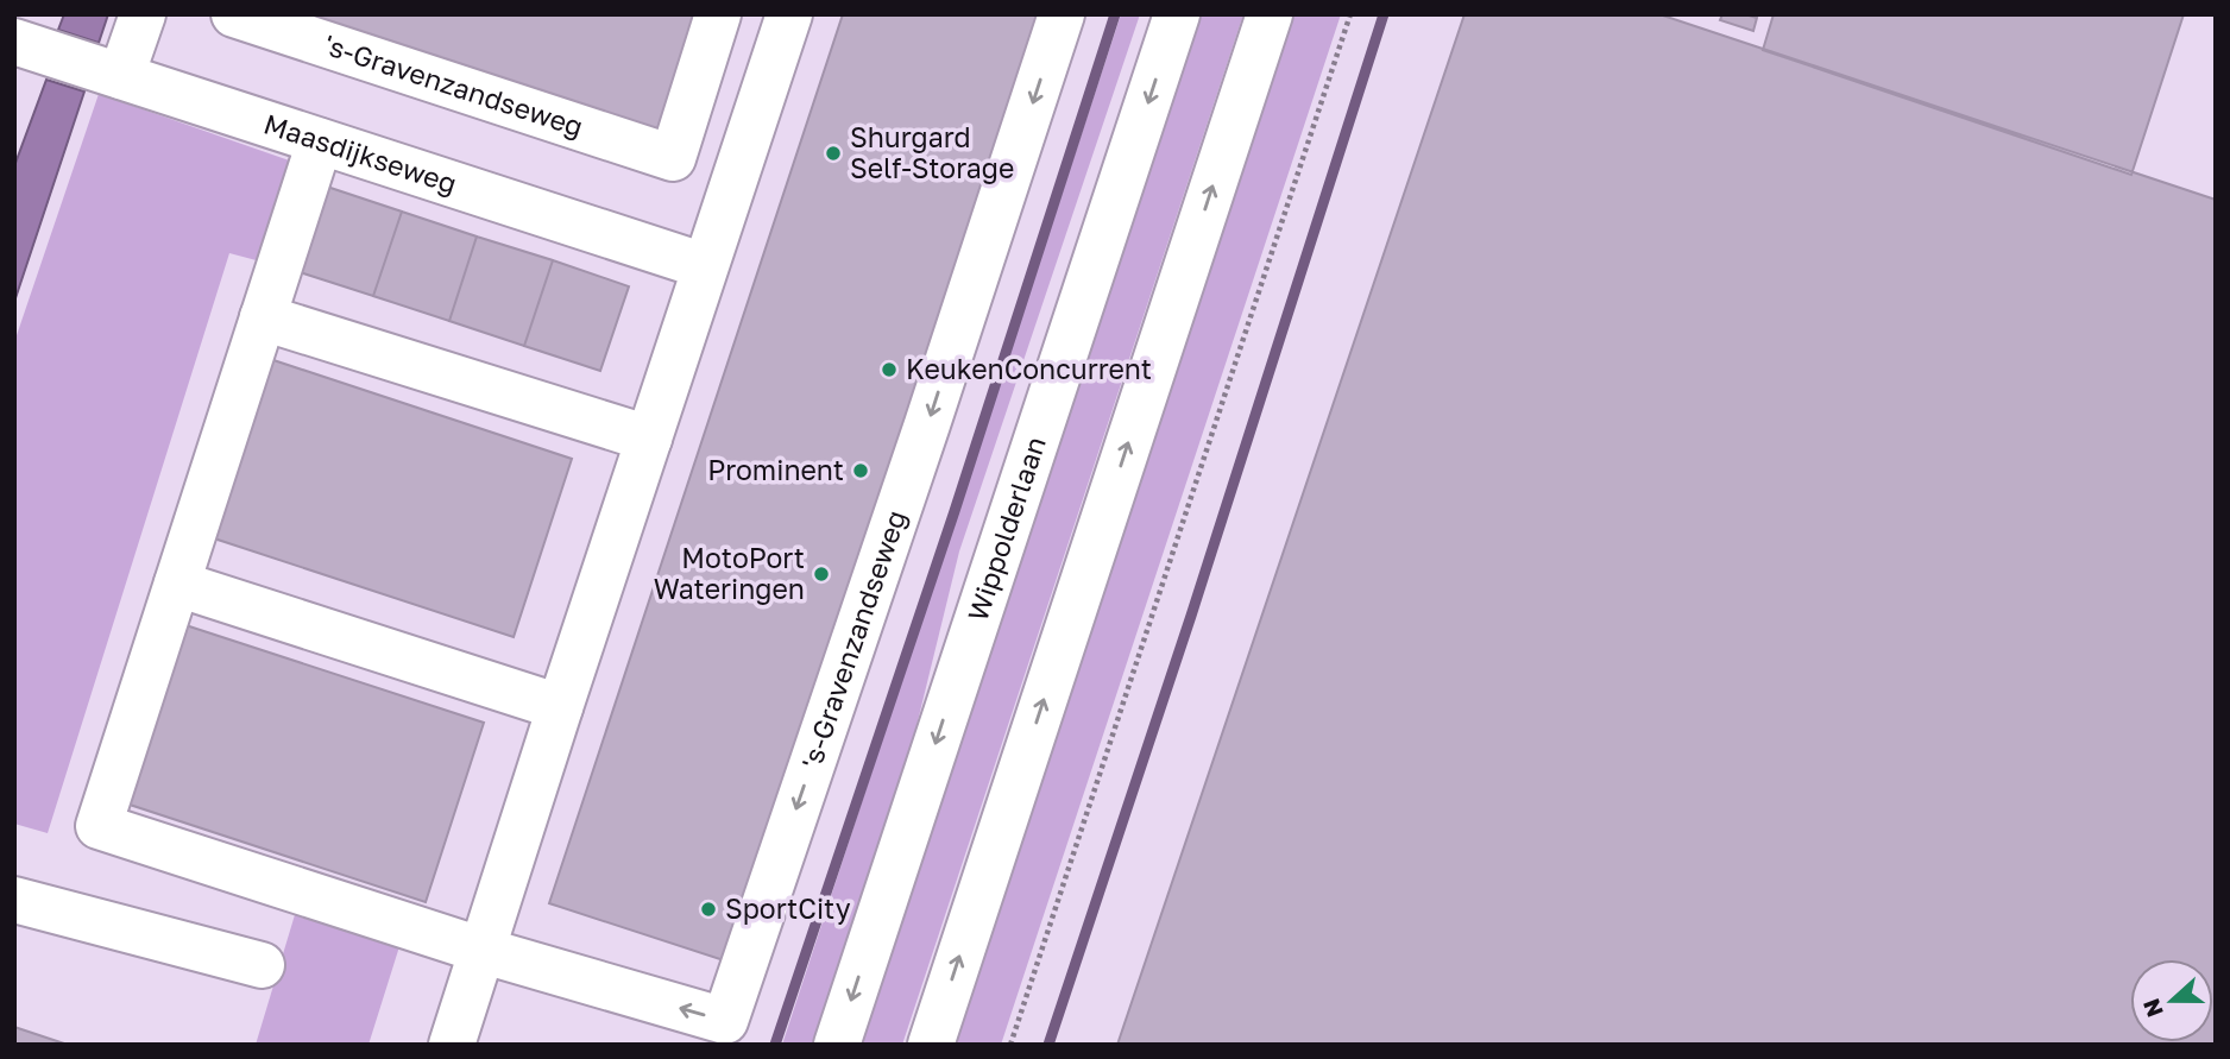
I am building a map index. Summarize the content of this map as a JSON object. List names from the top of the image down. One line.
{"streets":{"main road":["'s-Gravenzandseweg","Maasdijkseweg","Wippolderlaan"]},"crossings":[["'s-Gravenzandseweg","Maasdijkseweg"]],"places":["Shurgard Self-Storage","KeukenConcurrent","Prominent","MotoPort Wateringen","SportCity"],"north":"left"}
